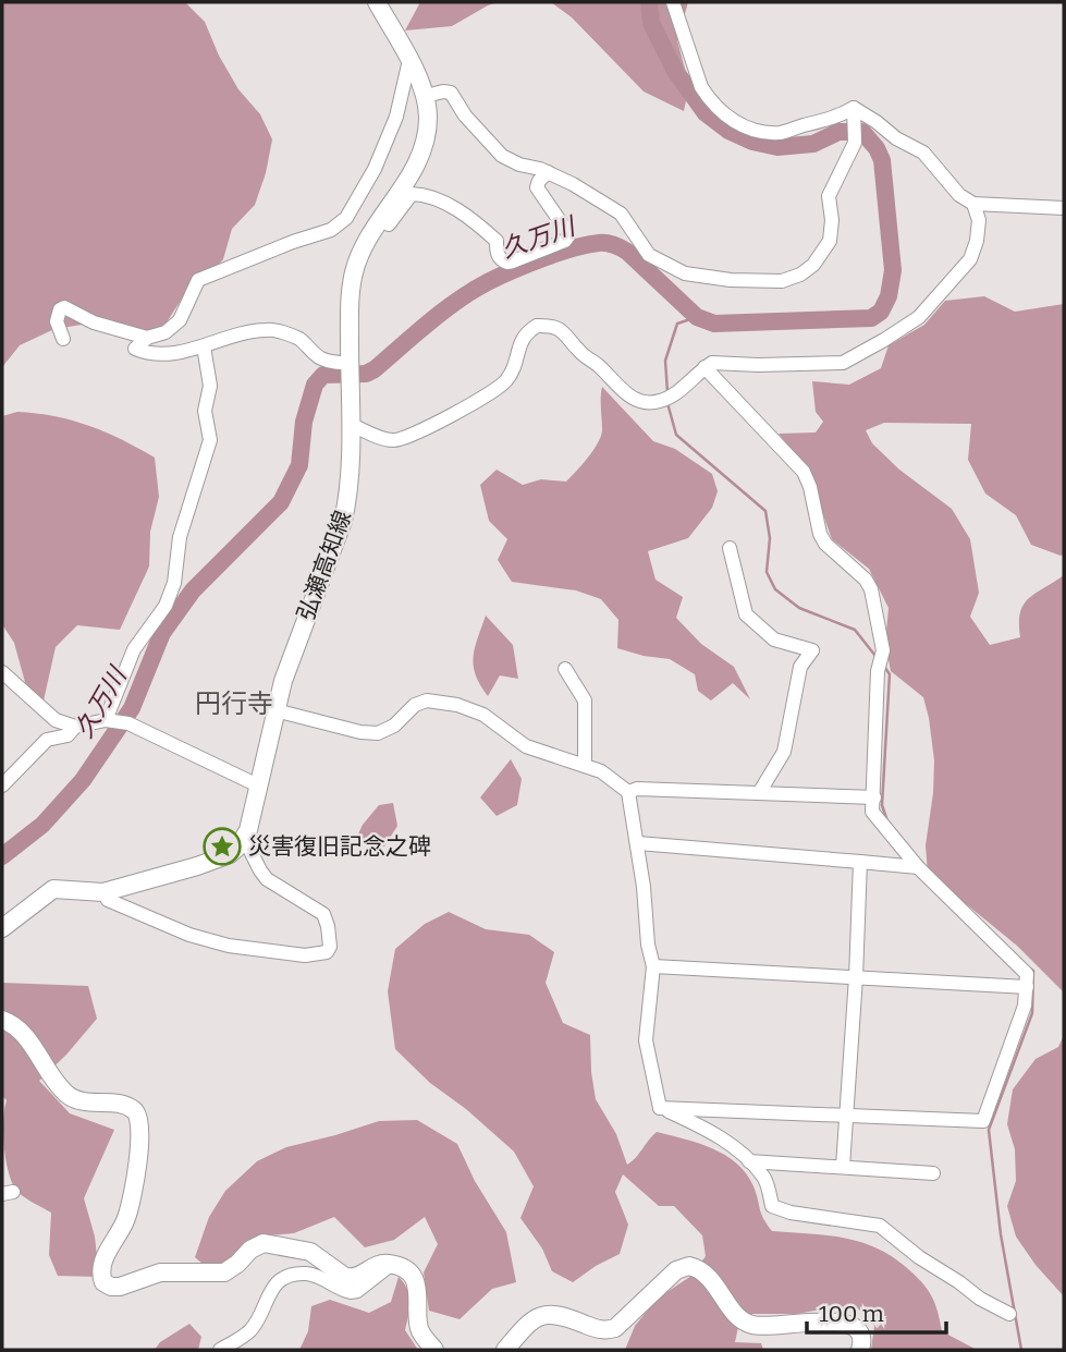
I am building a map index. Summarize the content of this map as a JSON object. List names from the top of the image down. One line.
{"streets":{"main road":["弘瀬高知線"]},"districts":["円行寺"],"water":["久万川"],"places":{"place":["災害復旧記念之碑"]},"scale_bar":"100 m"}
